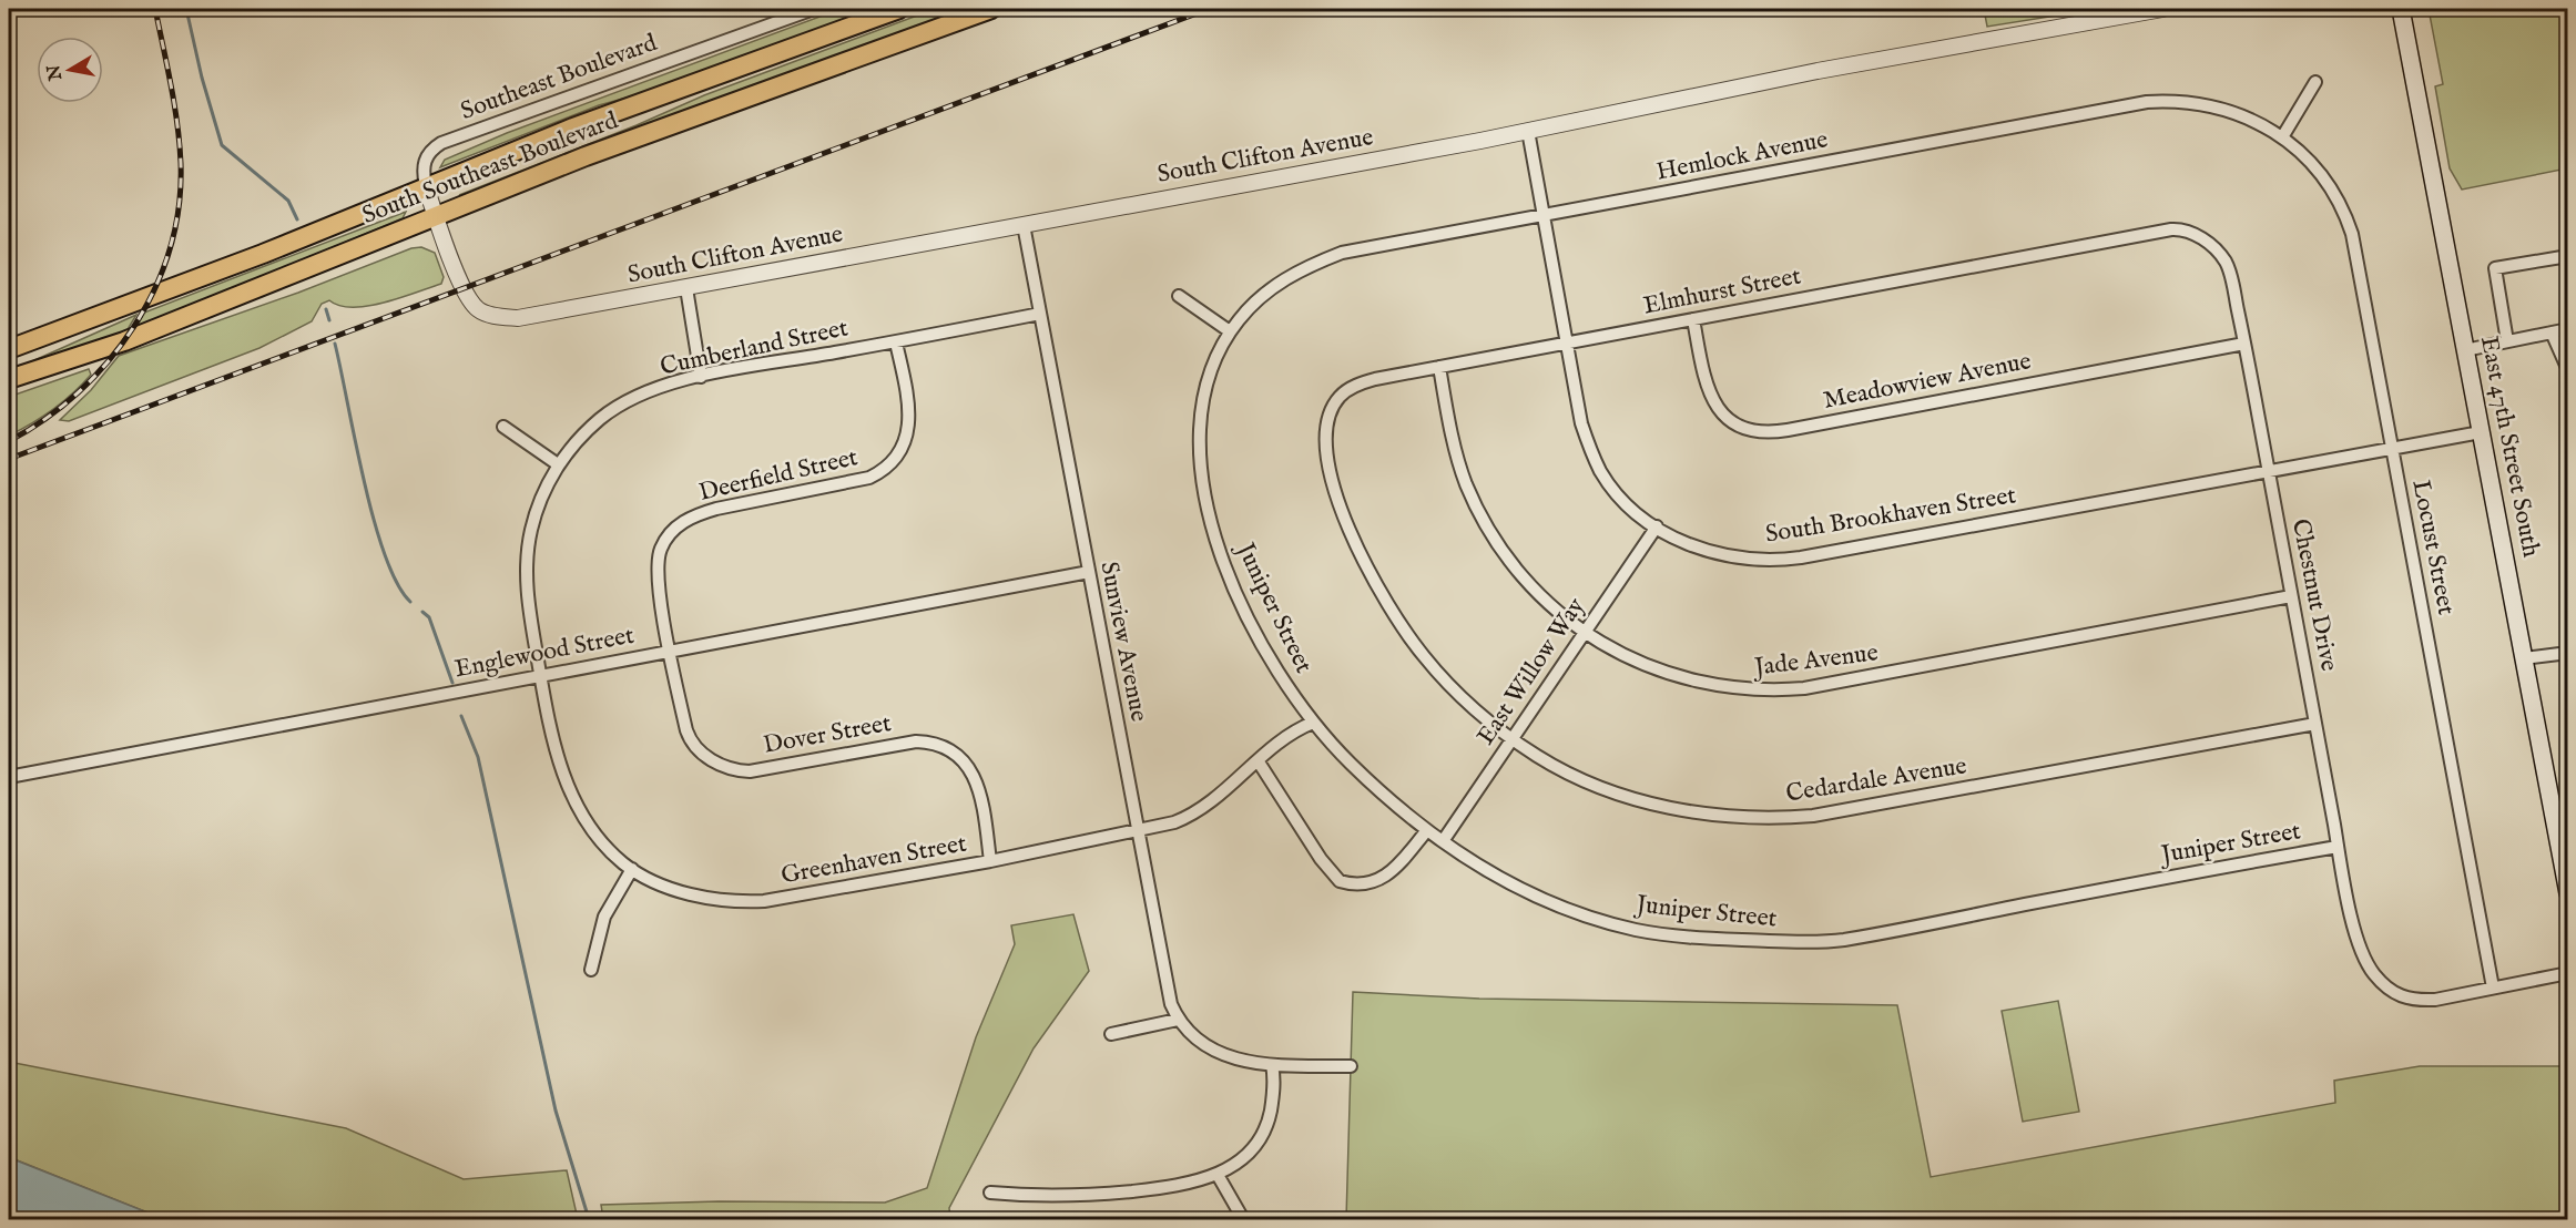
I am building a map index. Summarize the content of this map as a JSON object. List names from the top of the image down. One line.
{"streets":{"main road":["South Southeast Boulevard","East 47th Street South"],"street":["Southeast Boulevard","South Clifton Avenue","Hemlock Avenue","Elmhurst Street","Cumberland Street","Meadowview Avenue","Deerfield Street","South Brookhaven Street","Locust Street","Chestnut Drive","Juniper Street","Sunview Avenue","Englewood Street","Jade Avenue","East Willow Way","Dover Street","Cedardale Avenue","Greenhaven Street"]},"crossings":[["Southeast Boulevard","South Clifton Avenue"],["Southeast Boulevard","South Southeast Boulevard"],["South Clifton Avenue","South Southeast Boulevard"],["South Clifton Avenue","South Brookhaven Street"],["South Clifton Avenue","Sunview Avenue"],["Hemlock Avenue","South Brookhaven Street"],["Hemlock Avenue","Locust Street"],["Hemlock Avenue","Juniper Street"],["Elmhurst Street","Meadowview Avenue"],["Elmhurst Street","South Brookhaven Street"],["Elmhurst Street","Chestnut Drive"],["Elmhurst Street","Jade Avenue"],["Elmhurst Street","Cedardale Avenue"],["Cumberland Street","Deerfield Street"],["Cumberland Street","Sunview Avenue"],["Cumberland Street","Englewood Street"],["Cumberland Street","Greenhaven Street"],["Meadowview Avenue","Chestnut Drive"],["East 47th Street South","South Brookhaven Street"],["Deerfield Street","Englewood Street"],["Deerfield Street","Dover Street"],["South Brookhaven Street","Locust Street"],["South Brookhaven Street","Chestnut Drive"],["South Brookhaven Street","East Willow Way"],["Locust Street","Chestnut Drive"],["Chestnut Drive","Juniper Street"],["Chestnut Drive","Jade Avenue"],["Chestnut Drive","Cedardale Avenue"],["Juniper Street","East Willow Way"],["Juniper Street","Greenhaven Street"],["Sunview Avenue","Englewood Street"],["Sunview Avenue","Greenhaven Street"],["Englewood Street","Dover Street"],["Englewood Street","Greenhaven Street"],["Jade Avenue","East Willow Way"],["East Willow Way","Cedardale Avenue"],["Dover Street","Greenhaven Street"]],"north":"left"}
